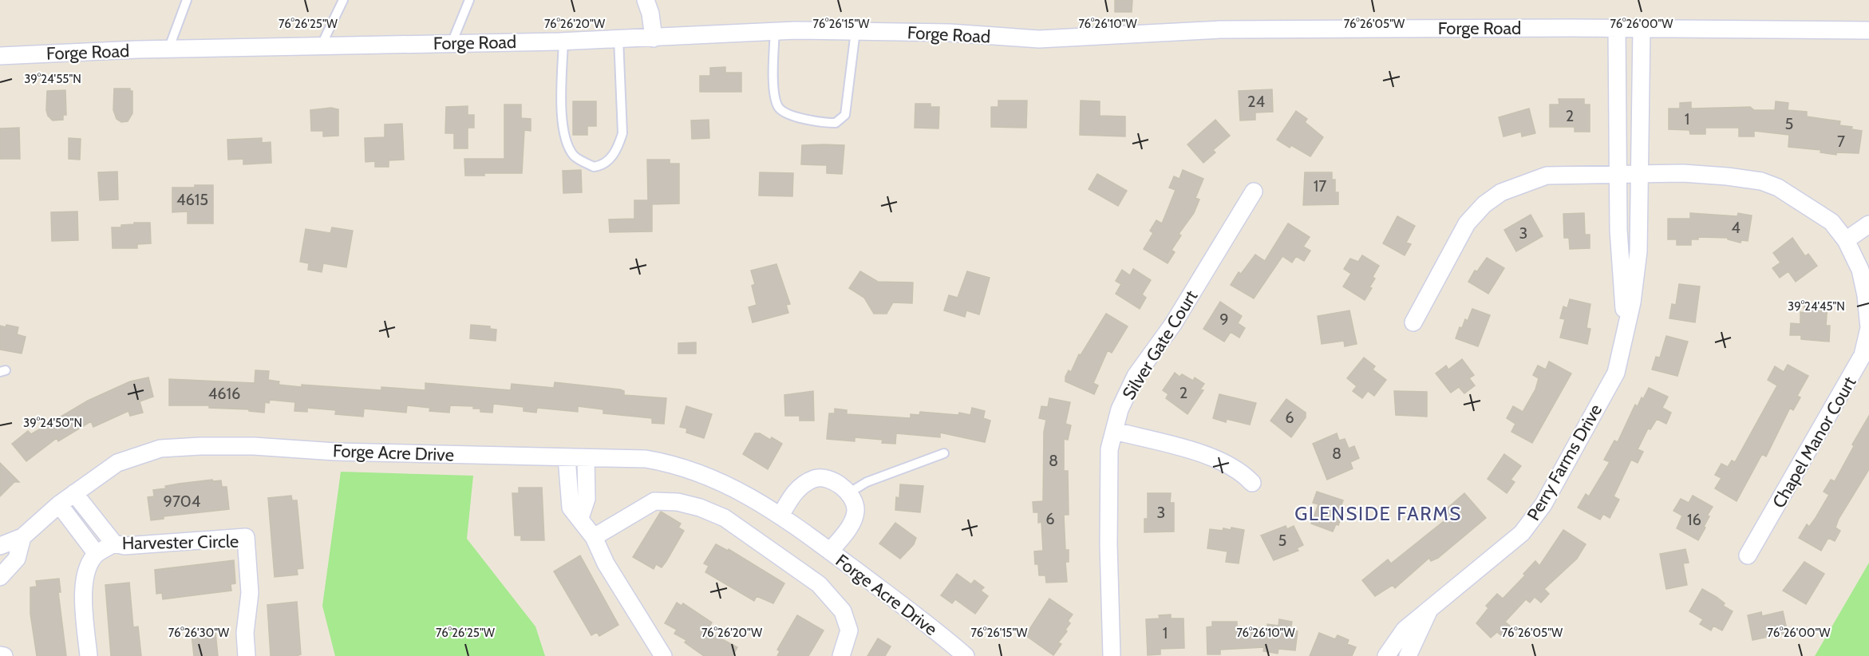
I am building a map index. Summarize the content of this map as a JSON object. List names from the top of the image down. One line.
{"streets":{"street":["Forge Road","Silver Gate Court","Chapel Manor Court","Forge Acre Drive","Perry Farms Drive","Harvester Circle"]},"crossings":[["Forge Road","Perry Farms Drive"],["Chapel Manor Court","Perry Farms Drive"],["Forge Acre Drive","Harvester Circle"]],"districts":["GLENSIDE FARMS"],"house_numbers":["24","2","1","5","7","17","4615","4","3","9","2","4616","6","8","8","9704","3","6","16","5","1"],"coordinates":["76°26'25\"W","76°26'20\"W","76°26'15\"W","76°26'10\"W","76°26'05\"W","76°26'00\"W","39°24'55\"N","39°24'45\"N","39°24'50\"N","76°26'30\"W"]}
